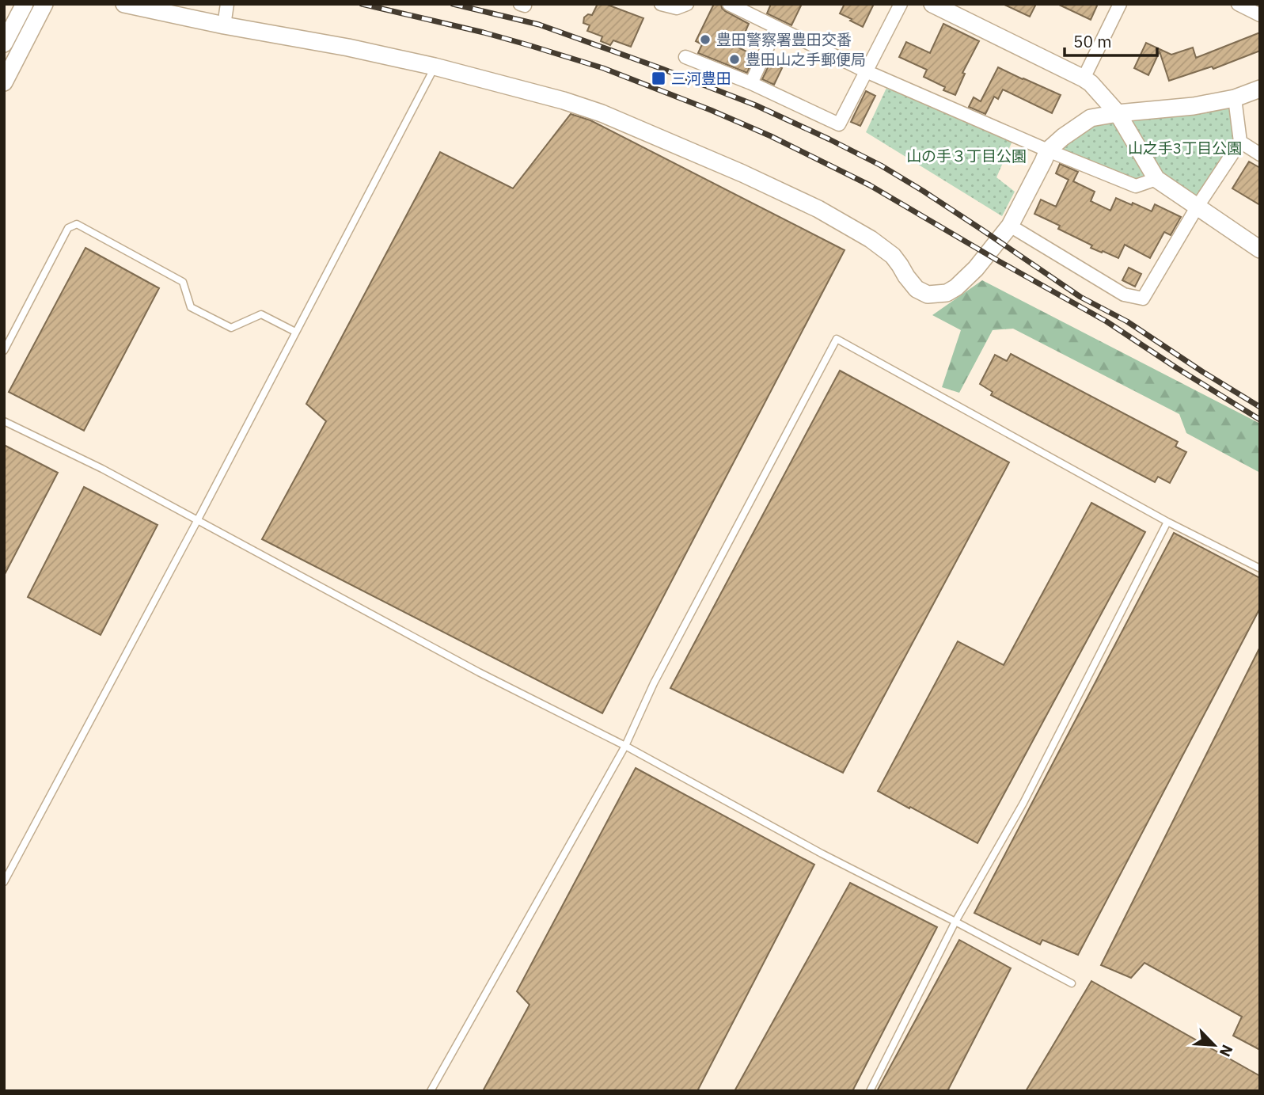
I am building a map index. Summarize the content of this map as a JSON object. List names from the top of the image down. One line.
{"parks":["山之手3丁目公園","山の手３丁目公園"],"places":{"other":["豊田警察署豊田交番","豊田山之手郵便局"],"transit":["三河豊田"]},"scale_bar":"50 m","north":"bottom right"}
